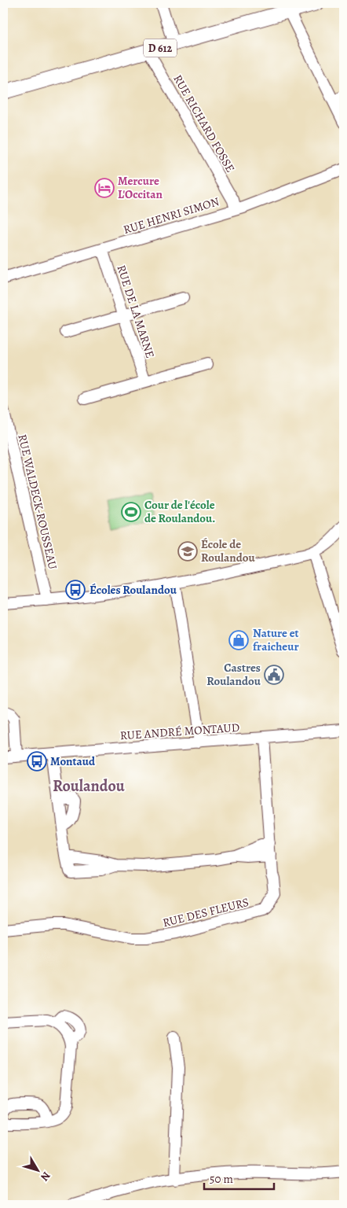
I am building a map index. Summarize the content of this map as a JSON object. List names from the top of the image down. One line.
{"streets":{"main road":["D 612"],"street":["RUE RICHARD FOSSE","RUE HENRI SIMON","RUE DE LA MARNE","RUE WALDECK-ROUSSEAU","RUE ANDRÉ MONTAUD","RUE DES FLEURS"]},"crossings":[["D 612","RUE RICHARD FOSSE"],["RUE RICHARD FOSSE","RUE HENRI SIMON"],["RUE HENRI SIMON","RUE DE LA MARNE"],["RUE ANDRÉ MONTAUD","RUE DES FLEURS"]],"districts":["Roulandou"],"places":{"hotel":["Mercure L'Occitan"],"sports":["Cour de l'école de Roulandou."],"school or university":["École de Roulandou"],"bus stop":["Écoles Roulandou","Montaud"],"shop":["Nature et fraicheur"],"public building":["Castres Roulandou"]},"scale_bar":"50 m","north":"bottom right"}
